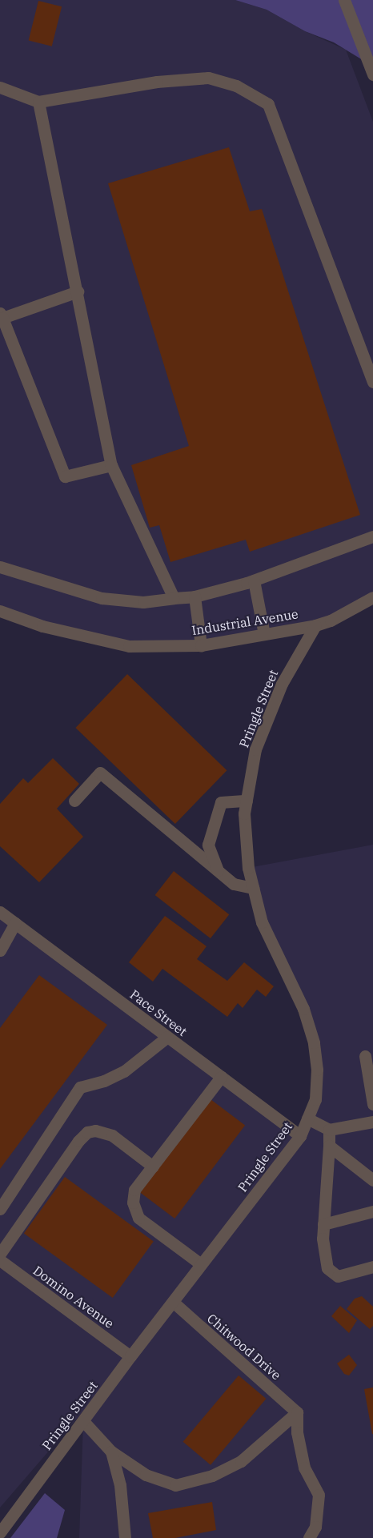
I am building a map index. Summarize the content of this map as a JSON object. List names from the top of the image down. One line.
{"streets":{"street":["Industrial Avenue","Pringle Street","Pace Street","Domino Avenue","Chitwood Drive"]},"crossings":[["Industrial Avenue","Pringle Street"],["Pringle Street","Pace Street"],["Pringle Street","Domino Avenue"],["Pringle Street","Chitwood Drive"]]}
